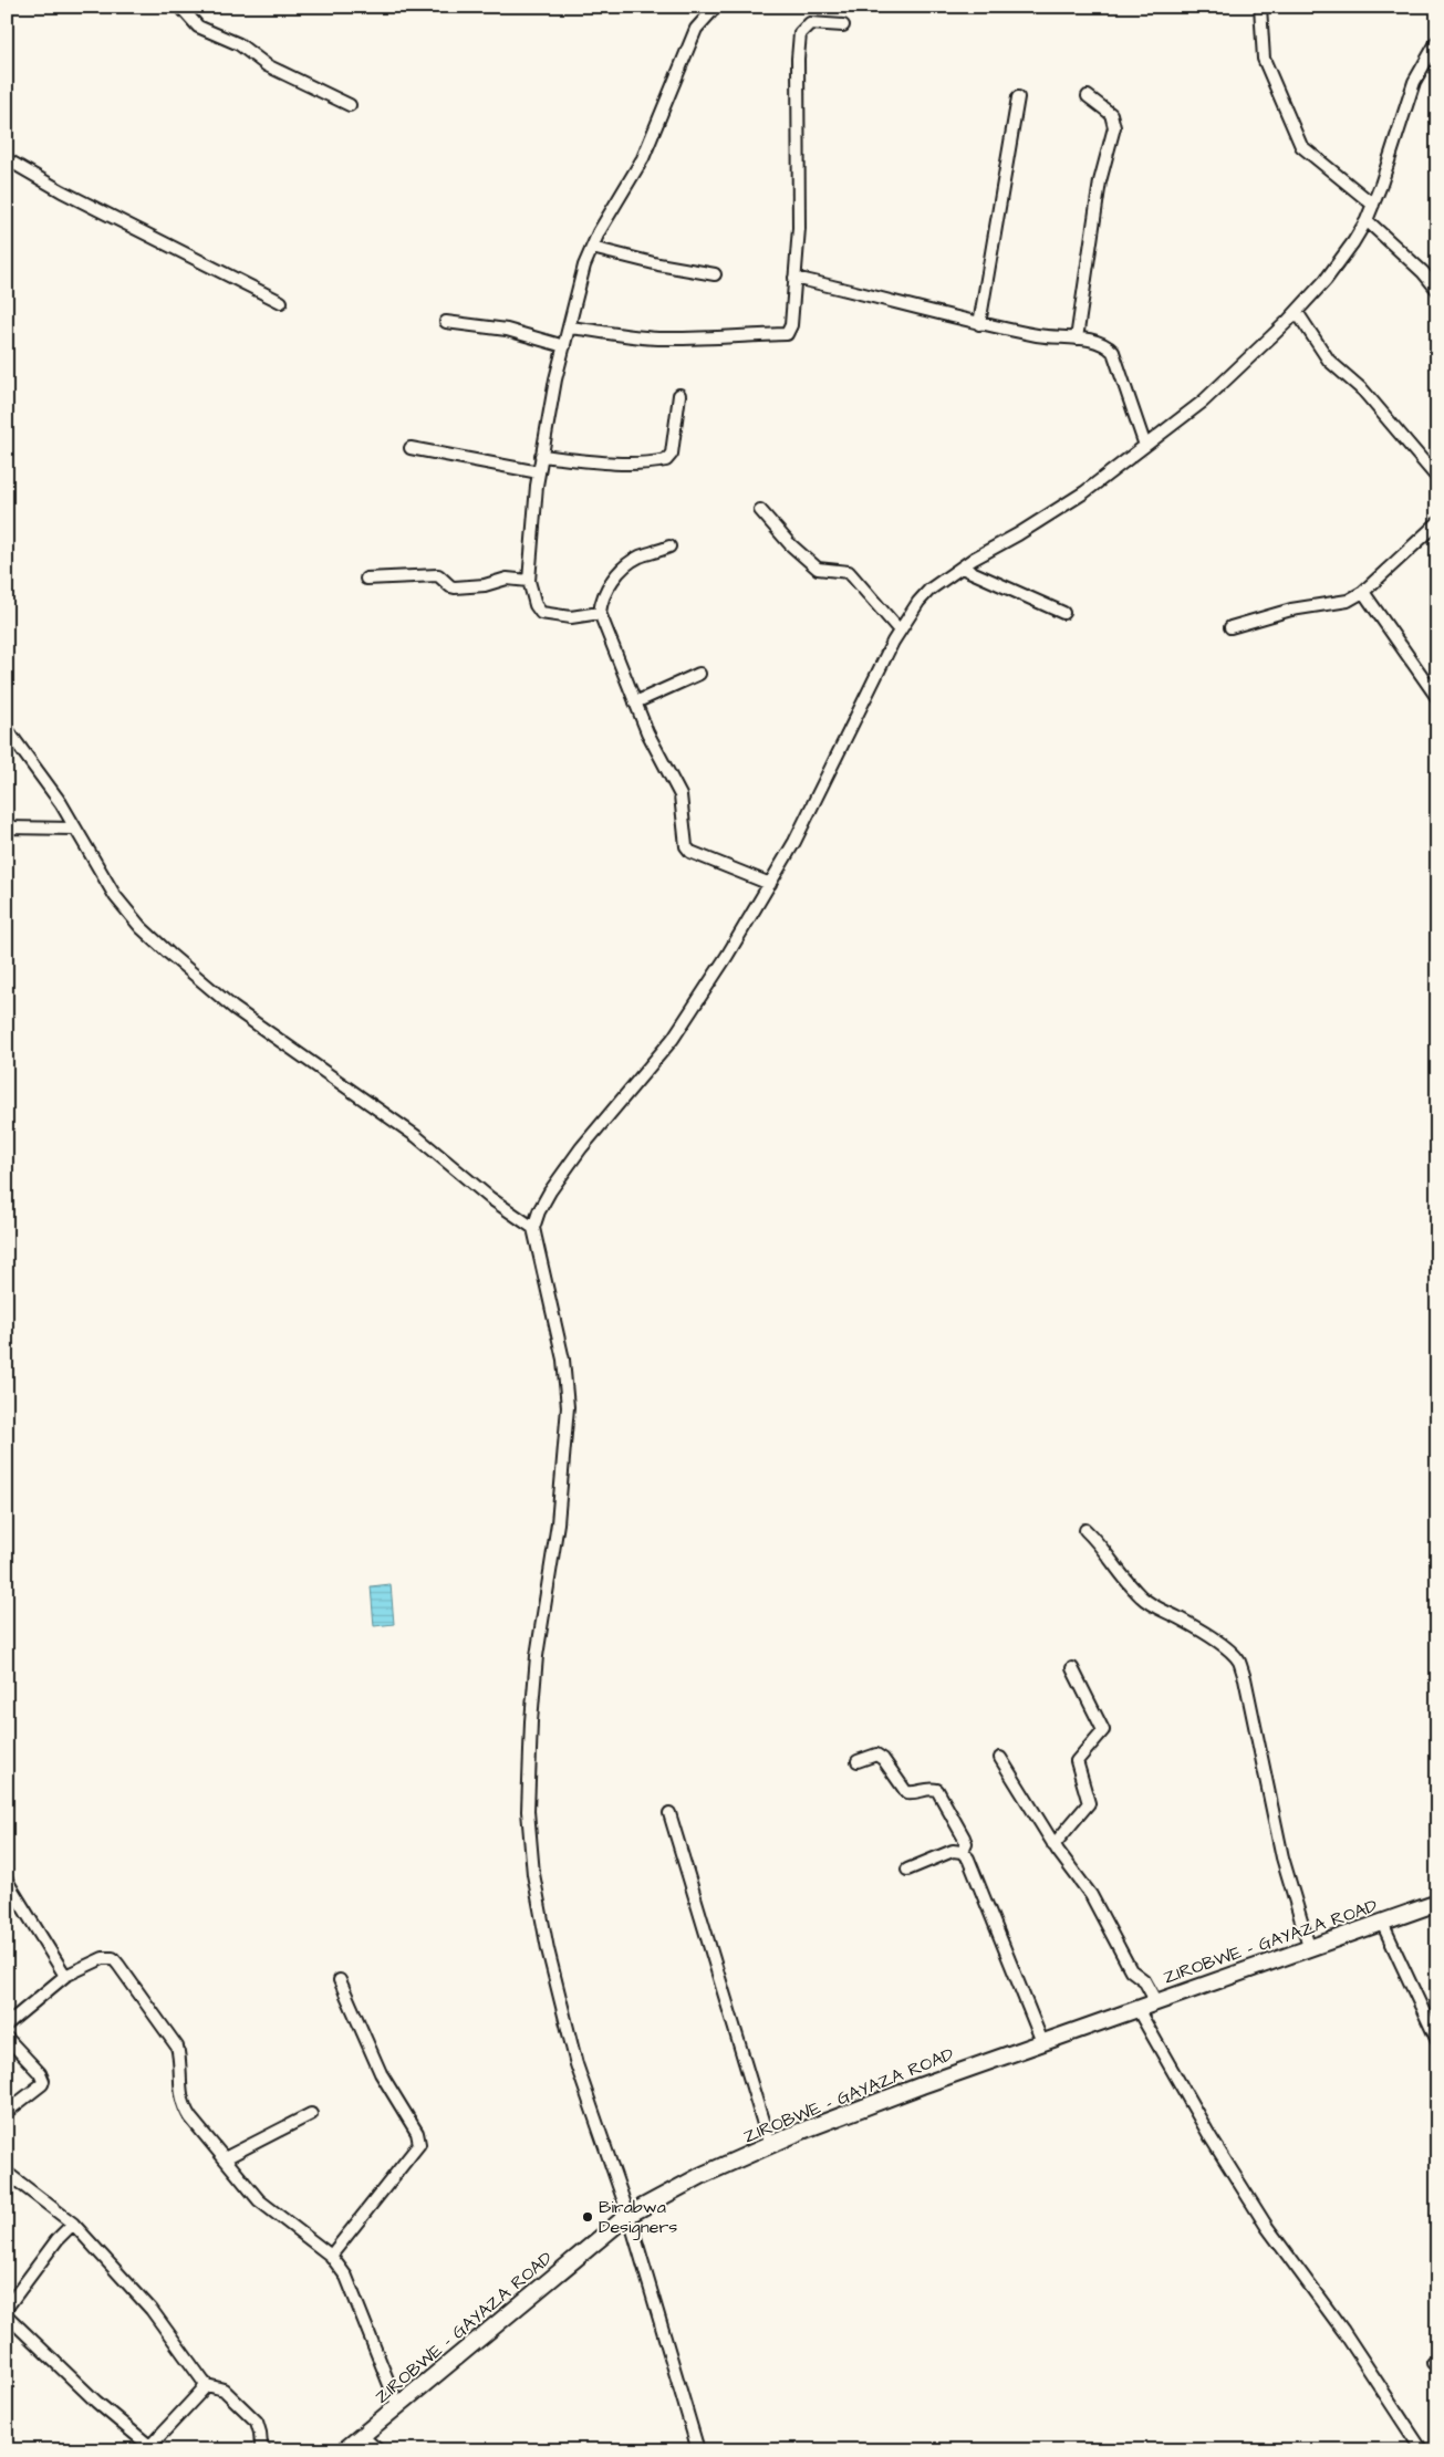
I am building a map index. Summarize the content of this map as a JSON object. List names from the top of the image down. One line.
{"streets":{"street":["ZIROBWE - GAYAZA ROAD"]},"places":["Birabwa Designers"]}
